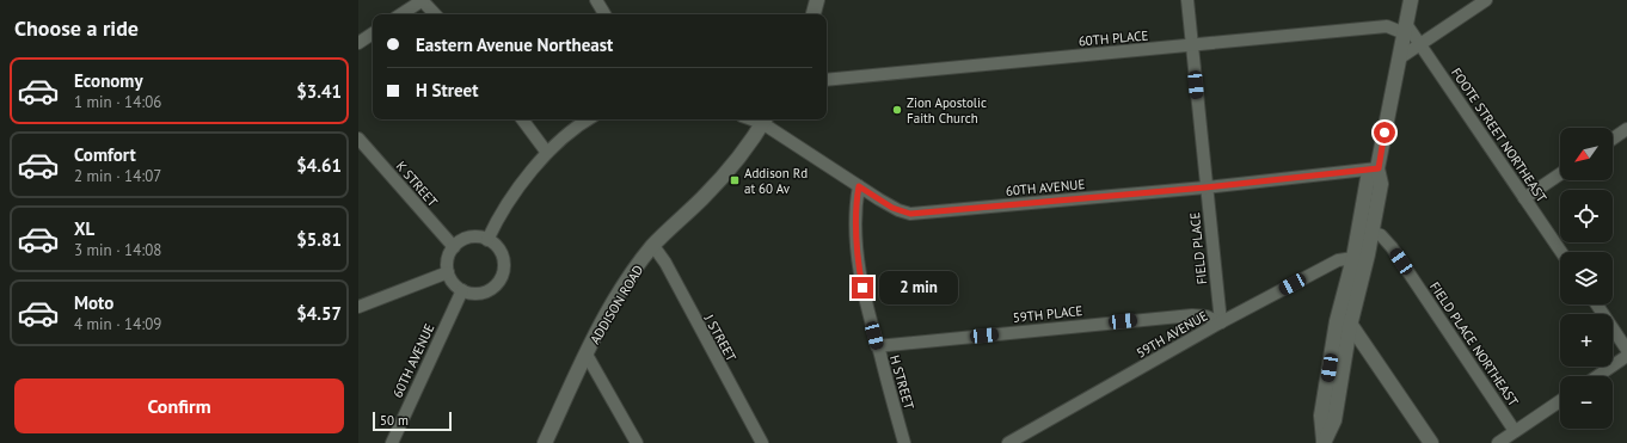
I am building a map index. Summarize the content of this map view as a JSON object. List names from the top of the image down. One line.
{"streets":{"main road":["ADDISON ROAD"],"street":["60TH PLACE","FOOTE STREET NORTHEAST","K STREET","60TH AVENUE","FIELD PLACE","59TH PLACE","59TH AVENUE","J STREET","FIELD PLACE NORTHEAST","H STREET"]},"crossings":[["60TH PLACE","FOOTE STREET NORTHEAST"],["60TH PLACE","FIELD PLACE"],["K STREET","60TH AVENUE"],["60TH AVENUE","FIELD PLACE"],["60TH AVENUE","ADDISON ROAD"],["60TH AVENUE","H STREET"],["FIELD PLACE","59TH PLACE"],["FIELD PLACE","59TH AVENUE"],["ADDISON ROAD","J STREET"],["59TH PLACE","59TH AVENUE"],["59TH PLACE","H STREET"]],"places":{"other":["Zion Apostolic Faith Church"],"transit":["Addison Rd at 60 Av"]},"scale_bar":"50 m","north":"bottom left","page":{"heading":"Choose a ride","banner":["Eastern Avenue Northeast","H Street"],"list":[{"name":"Economy","note":"1 min · 14:06","value":"$3.41"},{"name":"Comfort","note":"2 min · 14:07","value":"$4.61"},{"name":"XL","note":"3 min · 14:08","value":"$5.81"},{"name":"Moto","note":"4 min · 14:09","value":"$4.57"}],"map_buttons":["+","−"],"bubble":"2 min","buttons":"Confirm","scale":"50 m"}}
